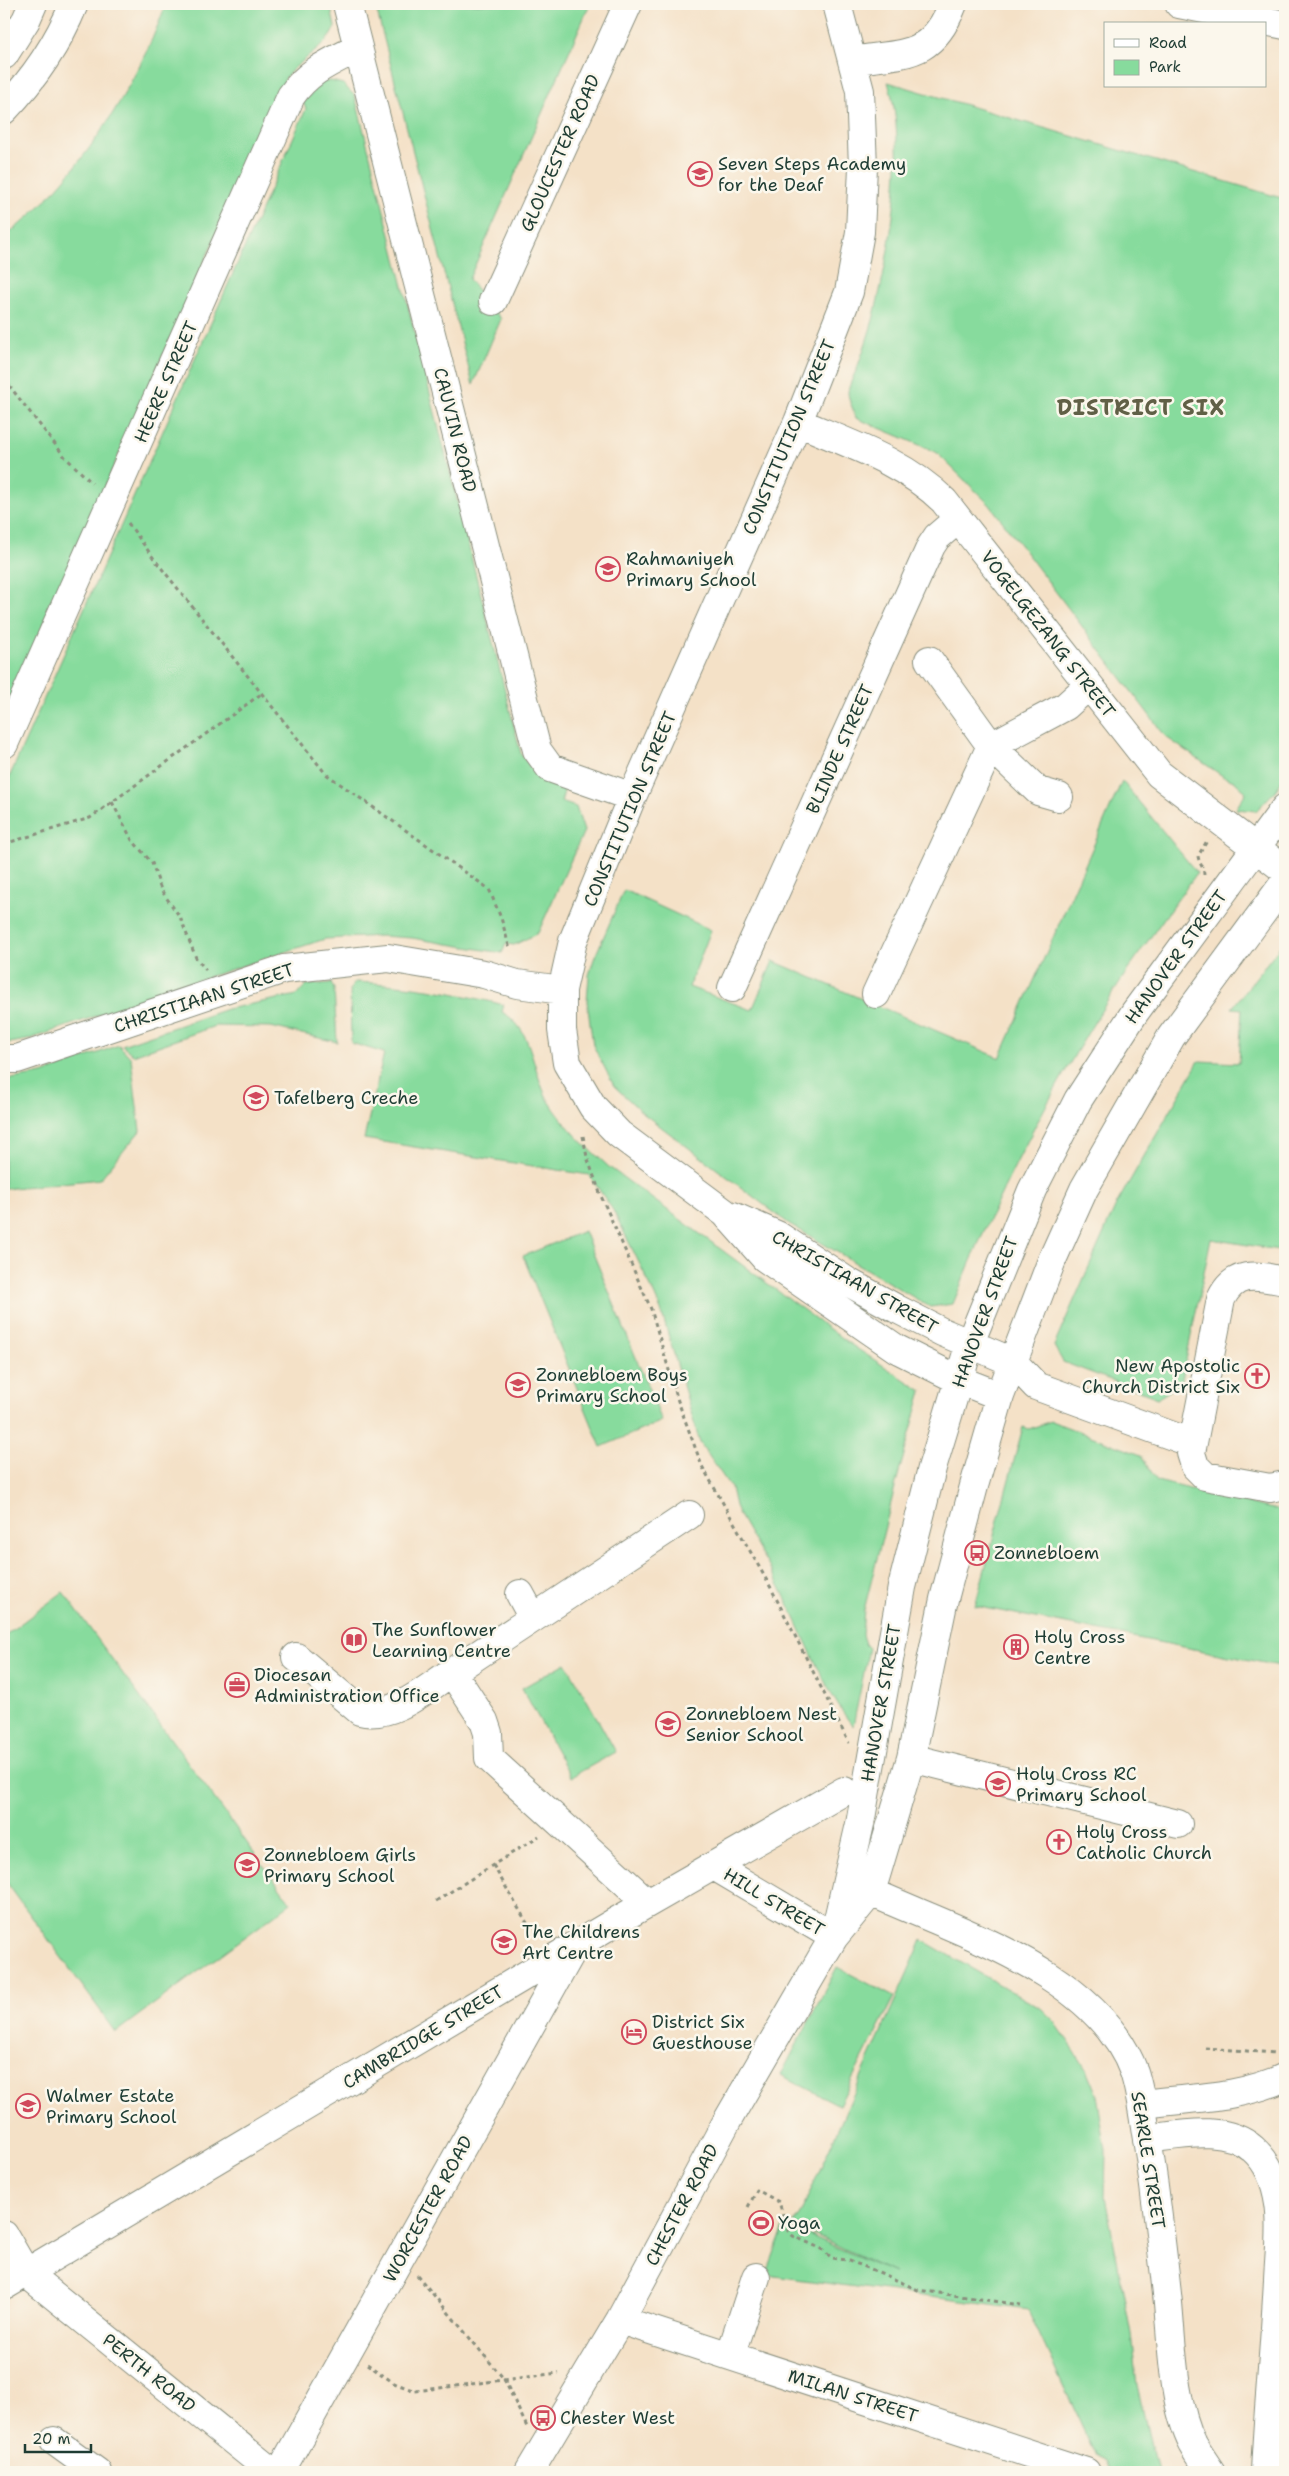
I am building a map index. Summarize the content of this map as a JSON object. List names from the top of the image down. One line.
{"streets":{"main road":["GLOUCESTER ROAD","HEERE STREET","CAUVIN ROAD","CONSTITUTION STREET","VOGELGEZANG STREET","BLINDE STREET","HANOVER STREET","CHRISTIAAN STREET","HILL STREET","CAMBRIDGE STREET","SEARLE STREET","CHESTER ROAD","WORCESTER ROAD","PERTH ROAD","MILAN STREET"]},"crossings":[["HEERE STREET","CAUVIN ROAD"],["CAUVIN ROAD","CONSTITUTION STREET"],["CONSTITUTION STREET","VOGELGEZANG STREET"],["CONSTITUTION STREET","CHRISTIAAN STREET"],["VOGELGEZANG STREET","BLINDE STREET"],["VOGELGEZANG STREET","HANOVER STREET"],["HANOVER STREET","CHRISTIAAN STREET"],["HANOVER STREET","SEARLE STREET"],["HANOVER STREET","CHESTER ROAD"],["HILL STREET","CAMBRIDGE STREET"],["HILL STREET","CHESTER ROAD"],["CAMBRIDGE STREET","WORCESTER ROAD"],["CAMBRIDGE STREET","PERTH ROAD"],["SEARLE STREET","CHESTER ROAD"],["CHESTER ROAD","MILAN STREET"]],"districts":["DISTRICT SIX"],"places":{"school or university":["Seven Steps Academy for the Deaf","Rahmaniyeh Primary School","Tafelberg Creche","Zonnebloem Boys Primary School","Zonnebloem Nest Senior School","Holy Cross RC Primary School","Zonnebloem Girls Primary School","The Childrens Art Centre","Walmer Estate Primary School"],"church":["New Apostolic Church District Six","Holy Cross Catholic Church"],"bus stop":["Zonnebloem","Chester West"],"library":["The Sunflower Learning Centre"],"building":["Holy Cross Centre"],"office":["Diocesan Administration Office"],"hotel":["District Six Guesthouse"],"sports":["Yoga"]},"legend":["Road","Park"],"scale_bar":"20 m"}
